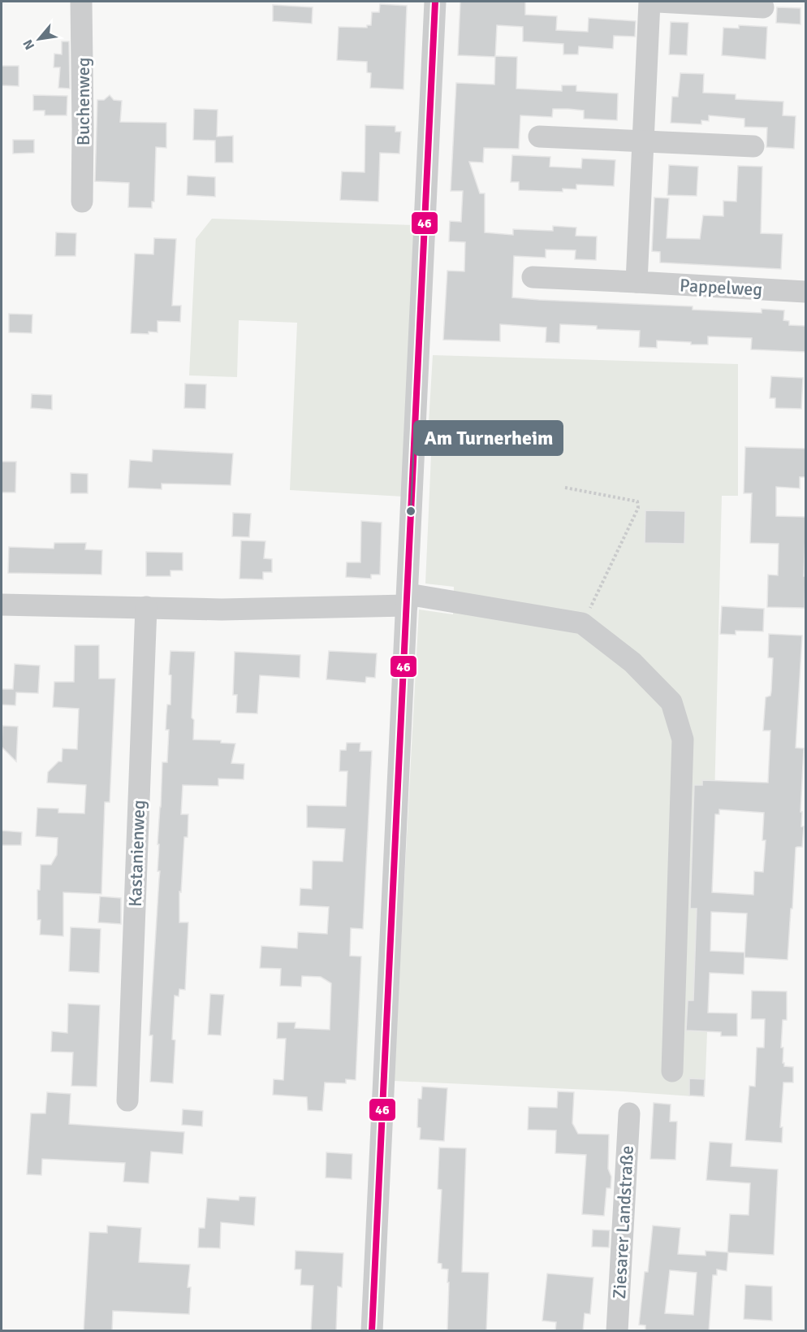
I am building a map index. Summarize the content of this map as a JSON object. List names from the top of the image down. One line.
{"streets":{"street":["Buchenweg","Pappelweg","Kastanienweg","Ziesarer Landstraße"]},"places":["Am Turnerheim"],"lines":["transit line 46"],"north":"bottom left"}
